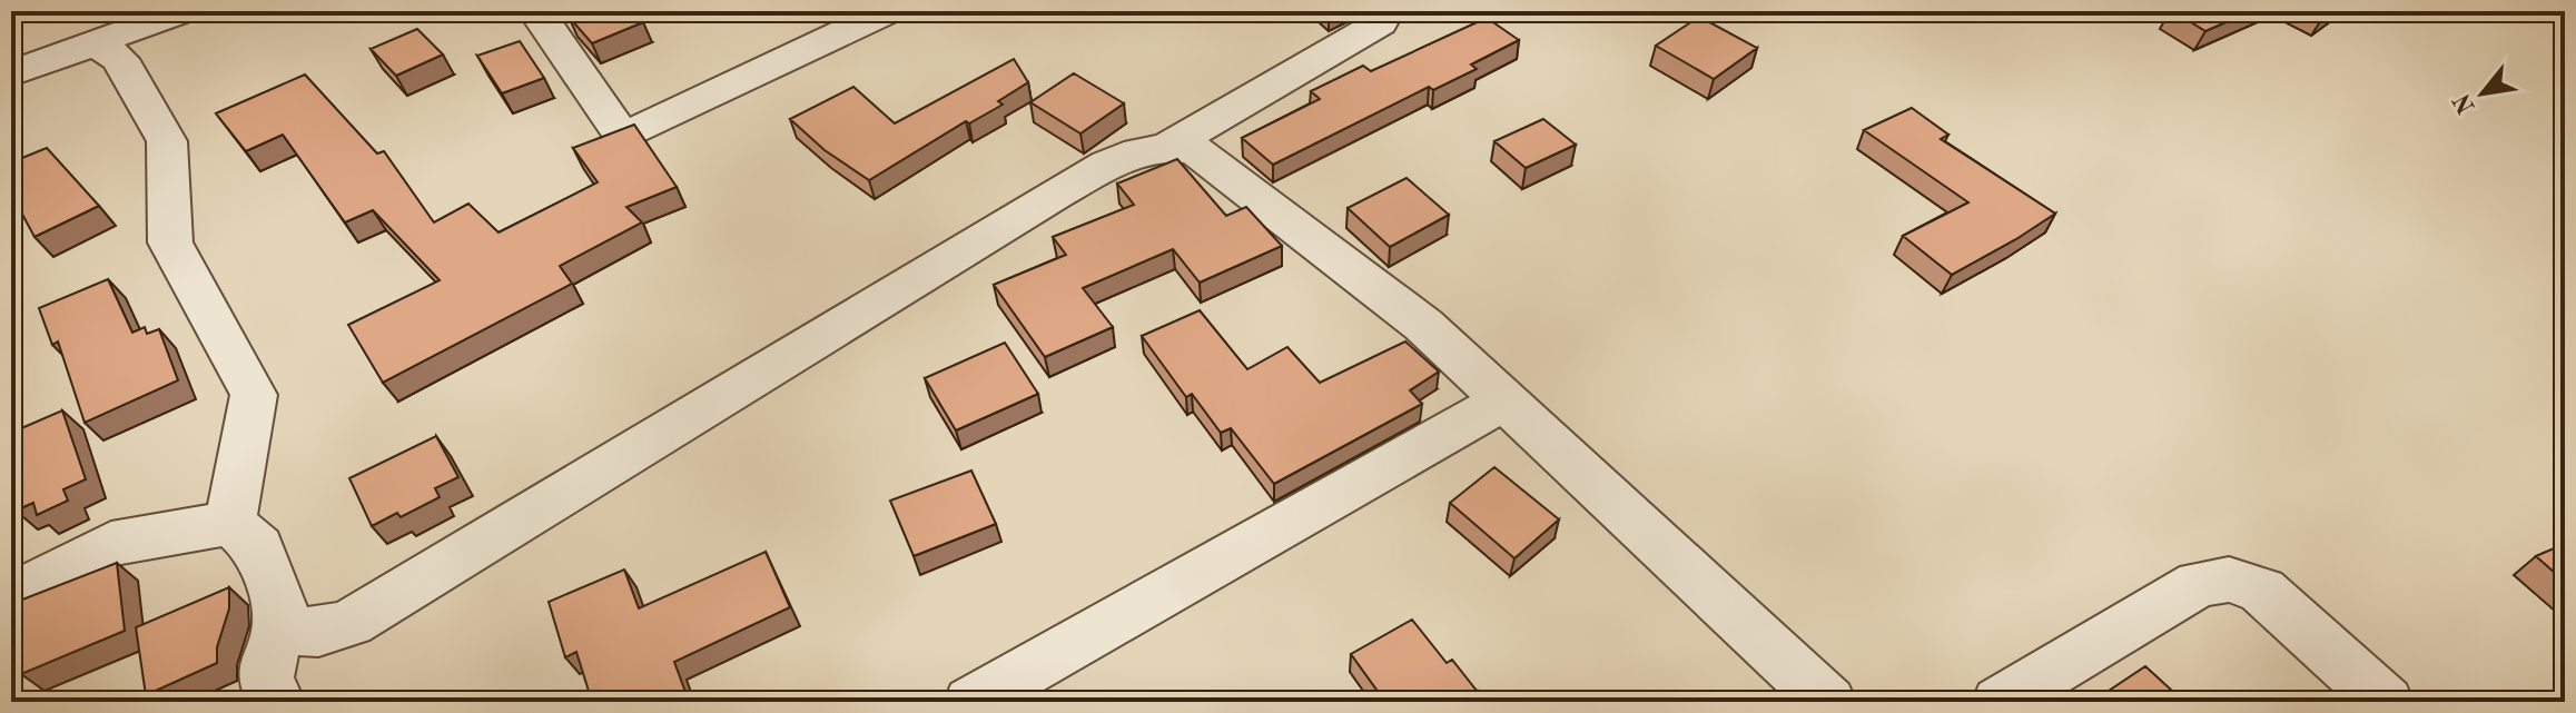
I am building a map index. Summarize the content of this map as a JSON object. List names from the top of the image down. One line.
{"north":"bottom left"}
